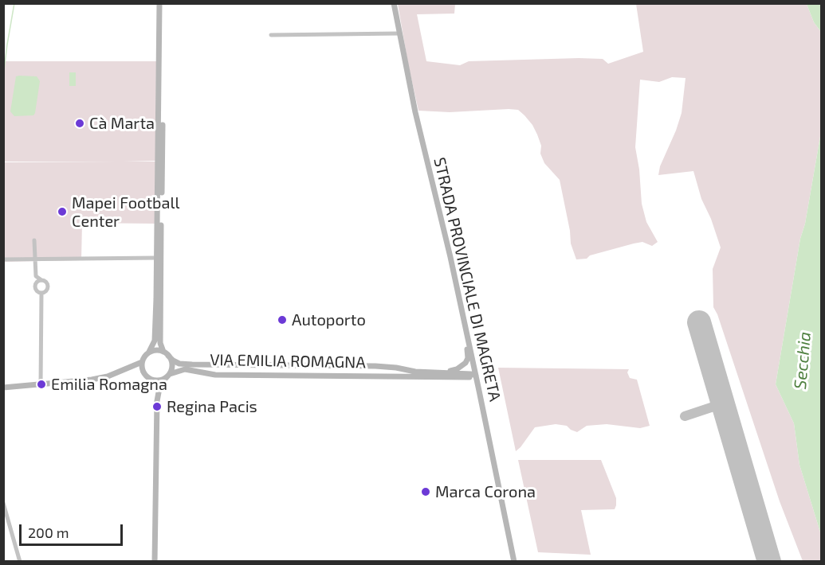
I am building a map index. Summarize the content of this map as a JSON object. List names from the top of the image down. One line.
{"streets":{"street":["STRADA PROVINCIALE DI MAGRETA","VIA EMILIA ROMAGNA"]},"crossings":[["STRADA PROVINCIALE DI MAGRETA","VIA EMILIA ROMAGNA"]],"water":["Secchia"],"places":["Cà Marta","Mapei Football Center","Autoporto","Emilia Romagna","Regina Pacis","Marca Corona"],"scale_bar":"200 m"}
